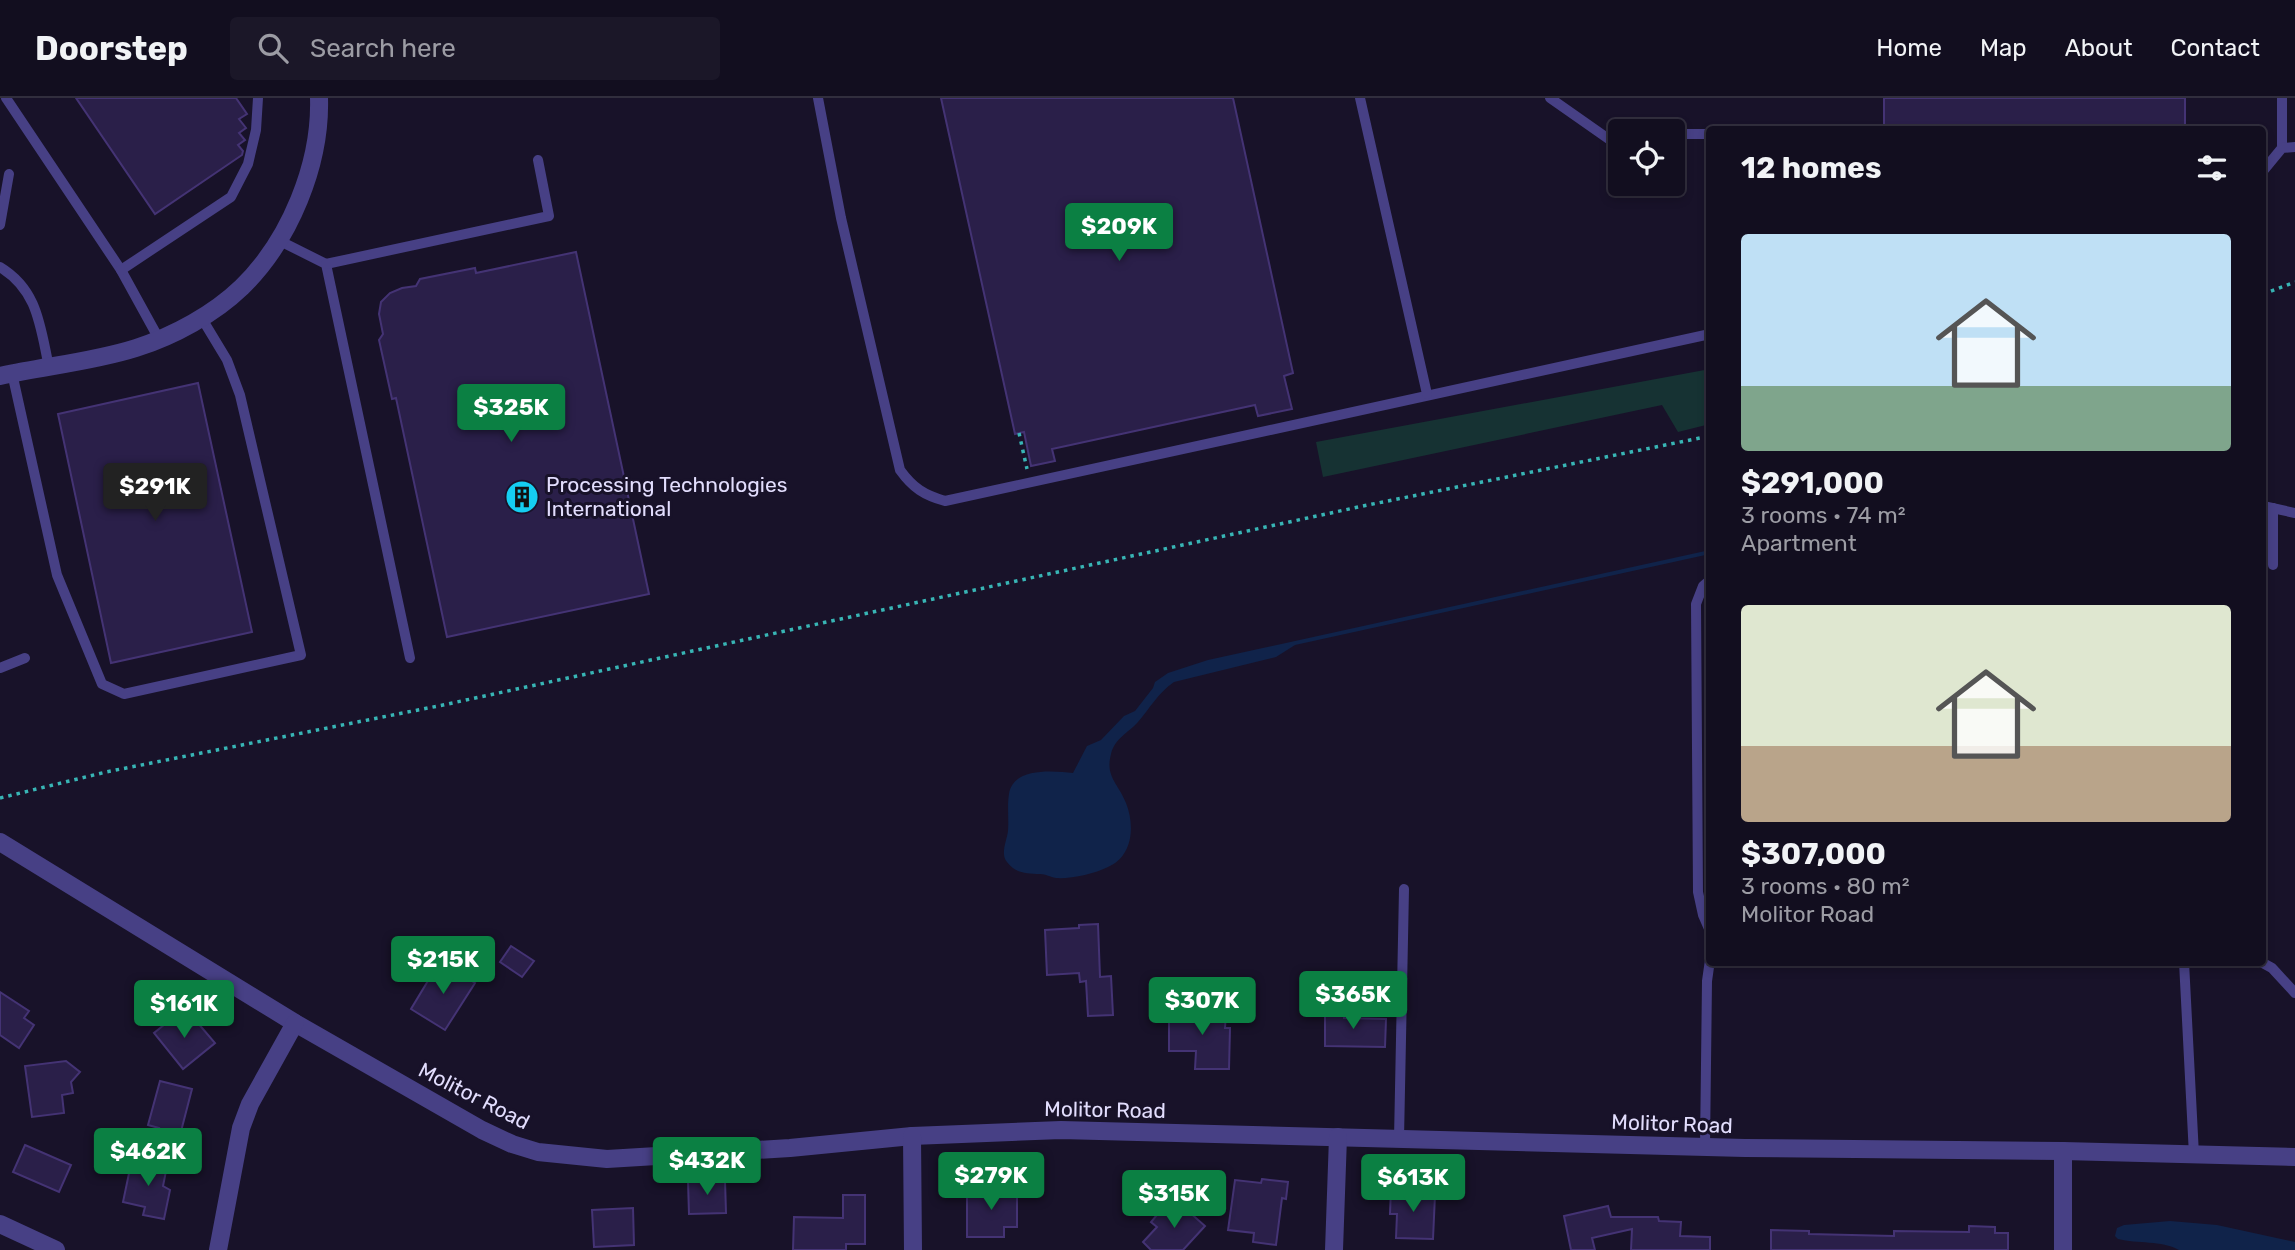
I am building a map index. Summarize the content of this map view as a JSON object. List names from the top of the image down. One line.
{"streets":{"street":["Molitor Road"]},"places":{"building":["Processing Technologies International"]},"page":{"header":"Doorstep","search":"Search here","nav":["Home","Map","About","Contact"],"heading":"12 homes","price":["$209K","$325K","$291K","$215K","$365K","$307K","$161K","$462K","$432K","$279K","$613K","$315K"],"list":[{"name":"$291,000","note":"3 rooms · 74 m² · Apartment"},{"name":"$307,000","note":"3 rooms · 80 m² · Molitor Road"}]}}
